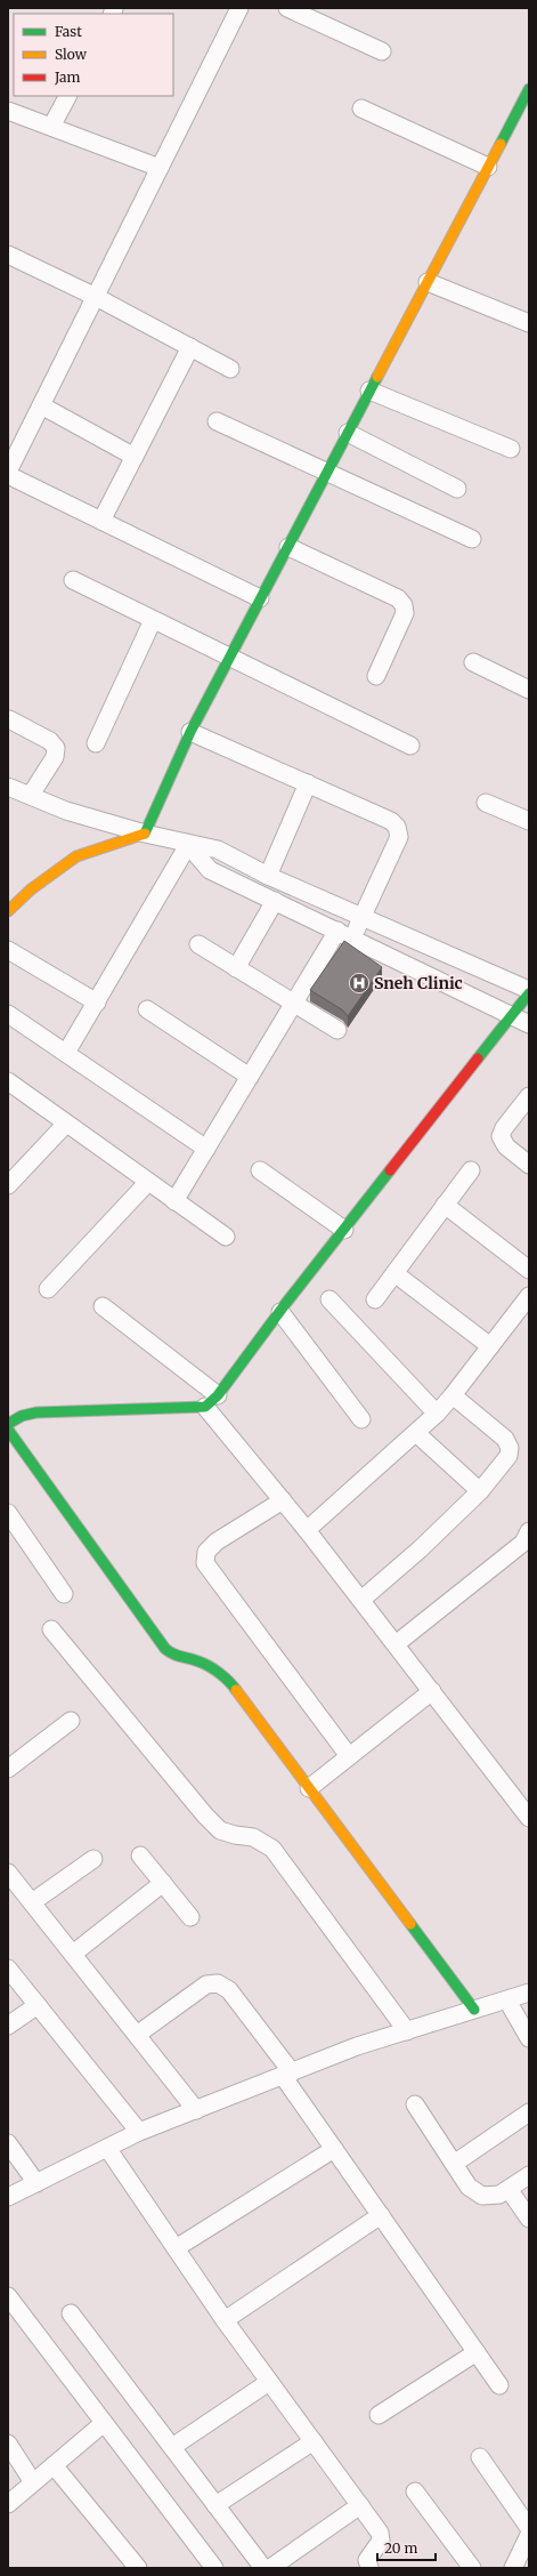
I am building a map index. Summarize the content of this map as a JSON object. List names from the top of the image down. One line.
{"places":{"hospital":["Sneh Clinic"]},"legend":["Fast","Slow","Jam"],"scale_bar":"20 m"}
